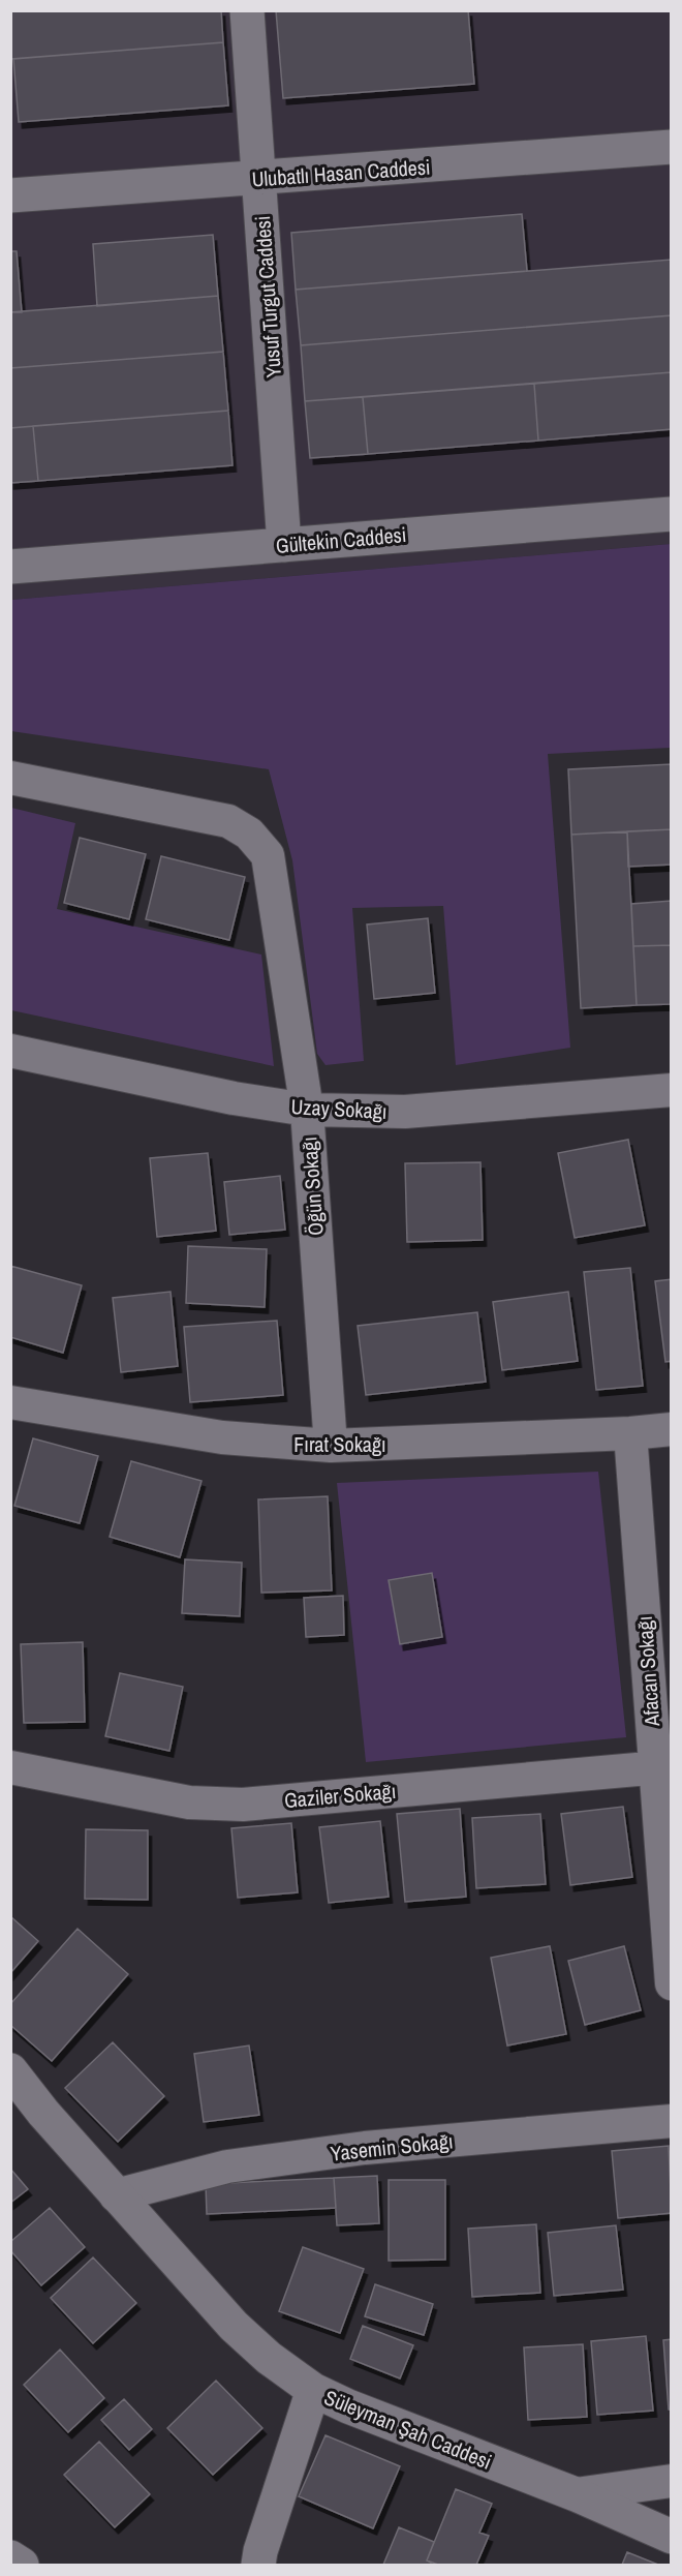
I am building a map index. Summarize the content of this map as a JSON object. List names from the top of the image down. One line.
{"streets":{"street":["Ulubatlı Hasan Caddesi","Yusuf Turgut Caddesi","Gültekin Caddesi","Uzay Sokağı","Öğün Sokağı","Fırat Sokağı","Afacan Sokağı","Gaziler Sokağı","Yasemin Sokağı","Süleyman Şah Caddesi"]},"crossings":[["Ulubatlı Hasan Caddesi","Yusuf Turgut Caddesi"],["Yusuf Turgut Caddesi","Gültekin Caddesi"],["Uzay Sokağı","Öğün Sokağı"],["Öğün Sokağı","Fırat Sokağı"],["Fırat Sokağı","Afacan Sokağı"],["Afacan Sokağı","Gaziler Sokağı"],["Yasemin Sokağı","Süleyman Şah Caddesi"]]}
